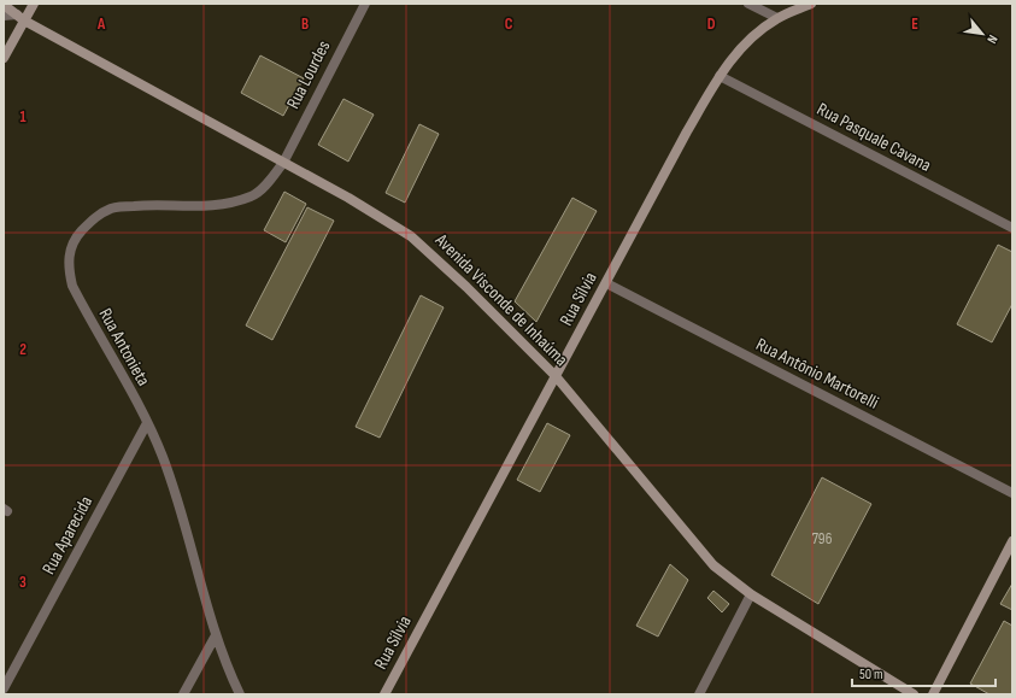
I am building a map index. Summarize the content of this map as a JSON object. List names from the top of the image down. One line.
{"streets":{"main road":["Rua Sílvia","Avenida Visconde de Inhaúma"],"street":["Rua Lourdes","Rua Pasquale Cavana","Rua Antonieta","Rua Antônio Martorelli","Rua Aparecida"]},"crossings":[["Rua Lourdes","Avenida Visconde de Inhaúma"],["Rua Lourdes","Rua Antonieta"],["Rua Pasquale Cavana","Rua Sílvia"],["Rua Sílvia","Avenida Visconde de Inhaúma"],["Rua Sílvia","Rua Antônio Martorelli"],["Avenida Visconde de Inhaúma","Rua Antonieta"],["Rua Antonieta","Rua Aparecida"]],"house_numbers":["796"],"scale_bar":"50 m","north":"bottom right","grid":{"columns":["A","B","C","D","E"],"rows":["1","2","3"]}}
